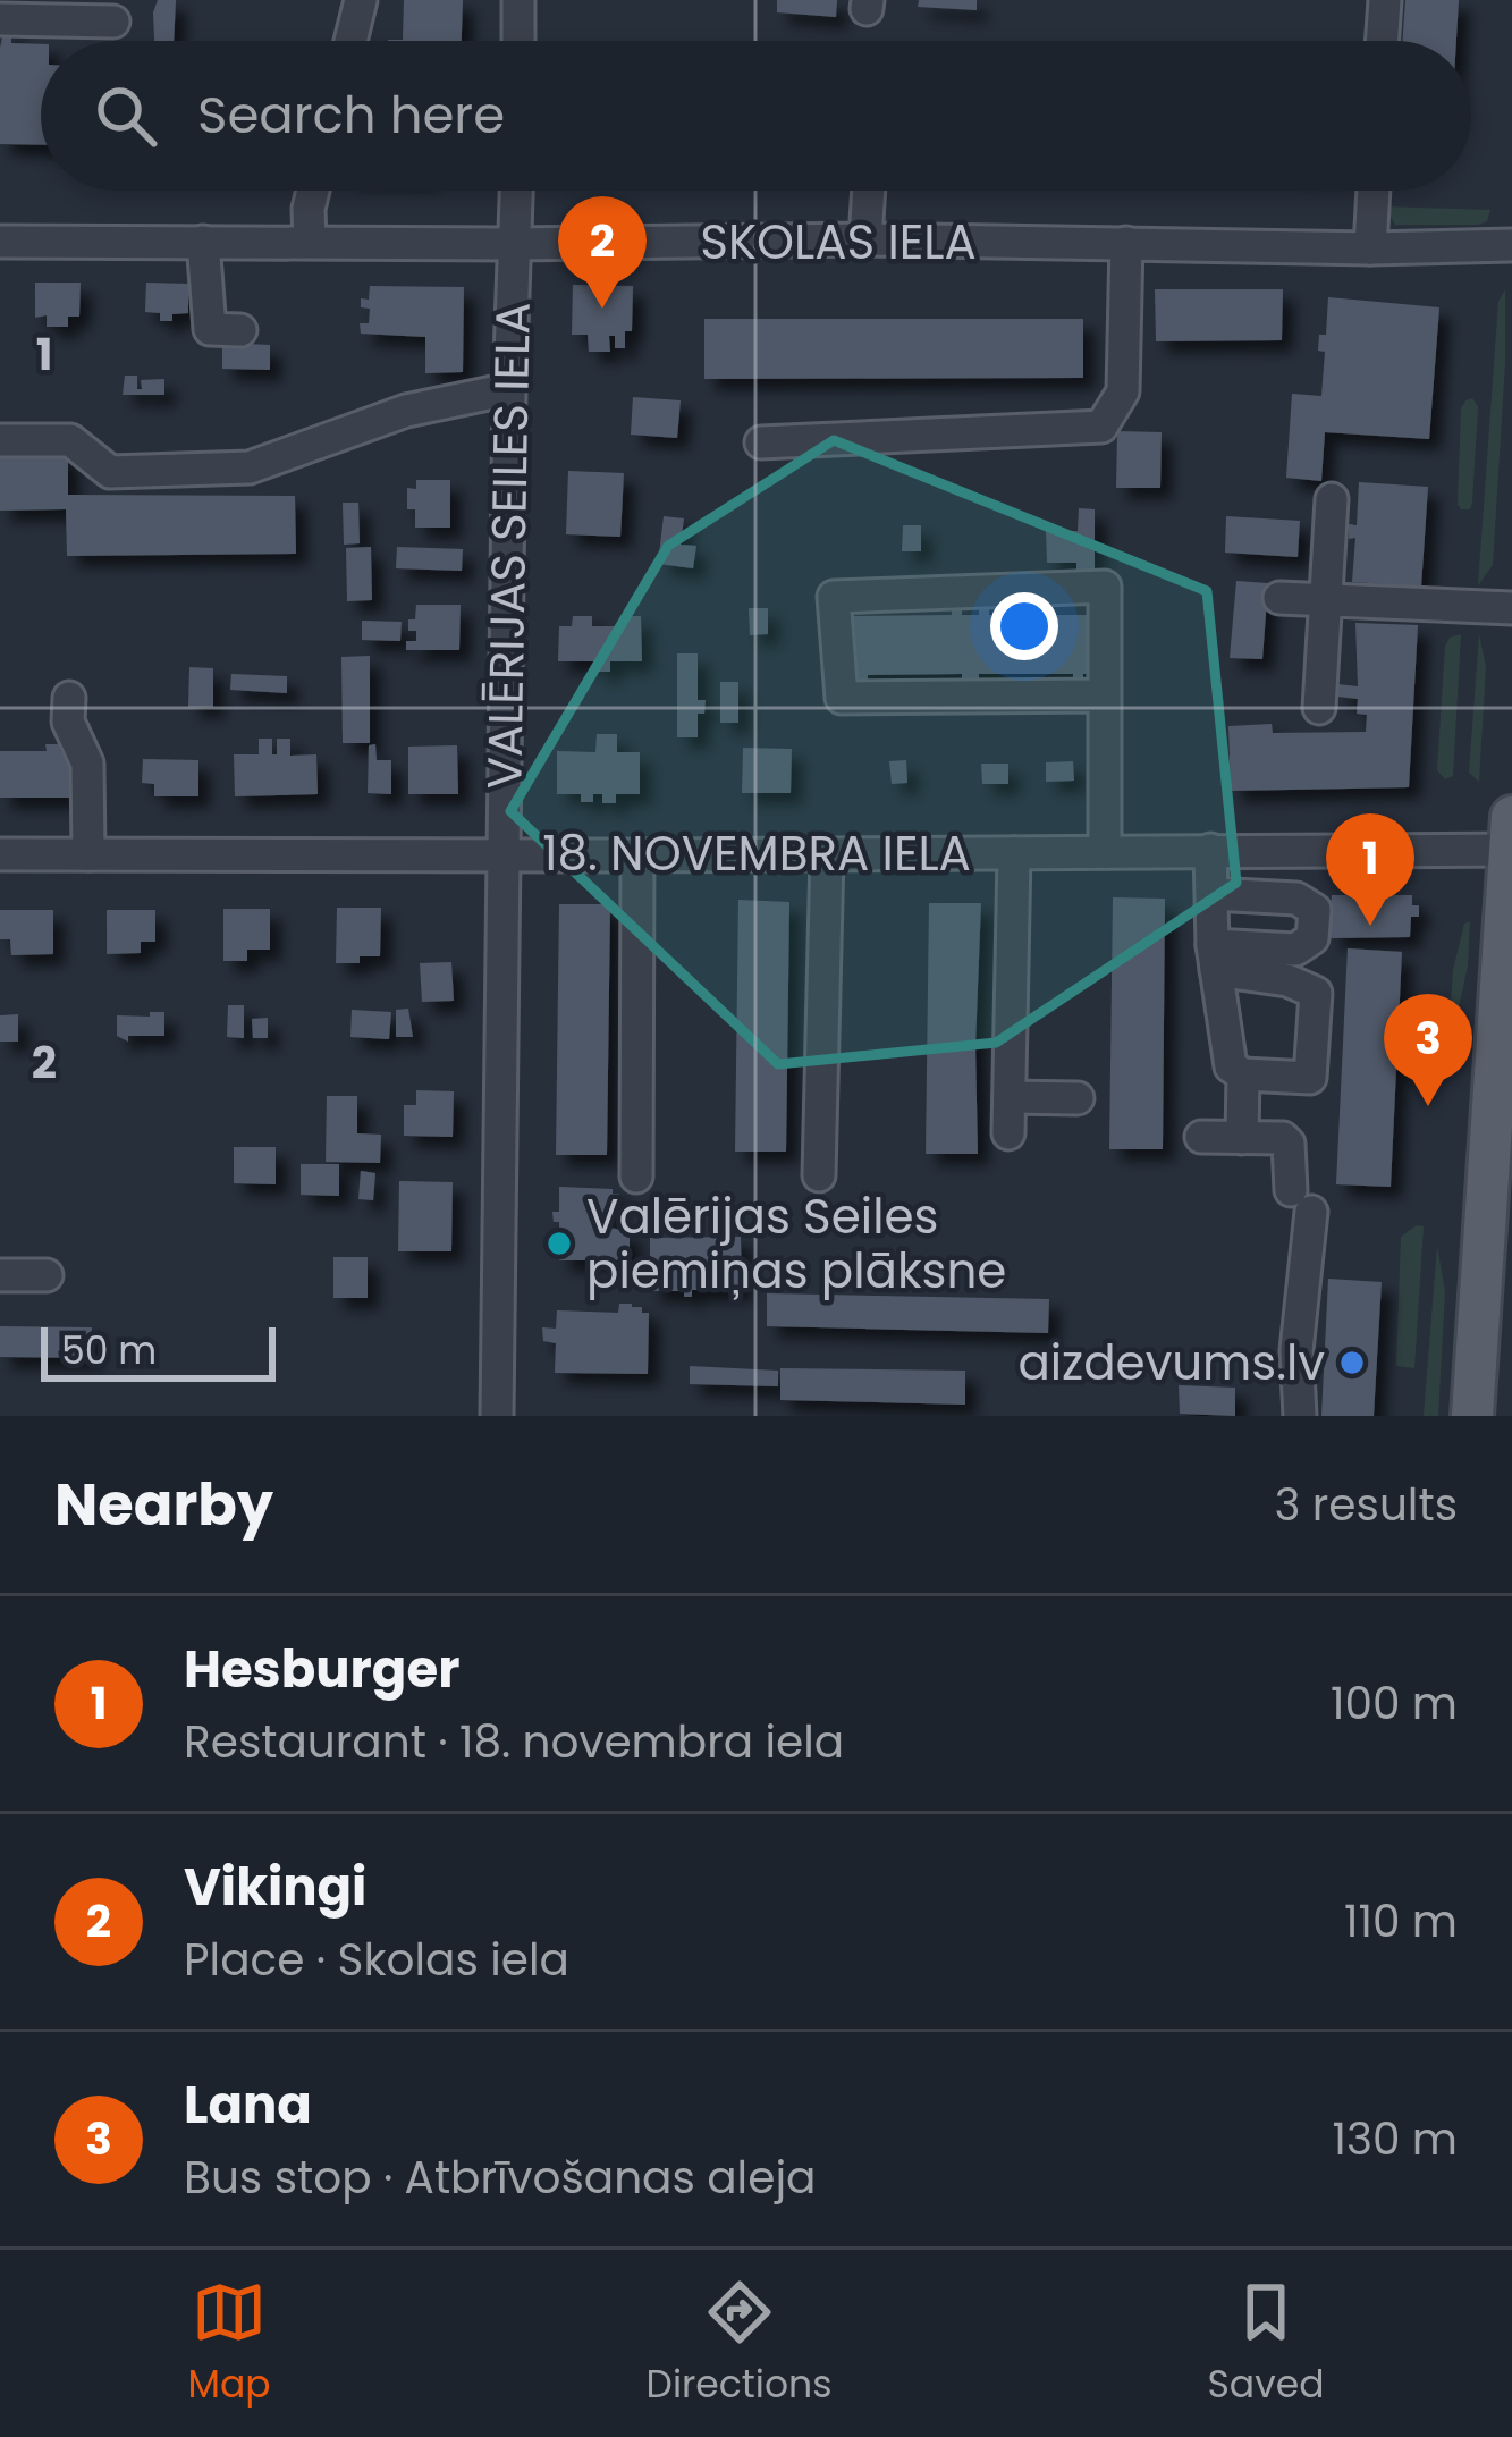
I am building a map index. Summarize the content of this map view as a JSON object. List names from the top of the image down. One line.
{"streets":{"street":["SKOLAS IELA","VALĒRIJAS SEILES IELA","18. NOVEMBRA IELA"]},"crossings":[["SKOLAS IELA","VALĒRIJAS SEILES IELA"],["VALĒRIJAS SEILES IELA","18. NOVEMBRA IELA"]],"places":["Valērijas Seiles piemiņas plāksne","aizdevums.lv"],"scale_bar":"50 m","page":{"search":"Search here","pins":["2","1","3"],"scale":"50 m","heading":["Nearby","3 results"],"list":[{"mark":"1","name":"Hesburger","note":"Restaurant · 18. novembra iela","value":"100 m"},{"mark":"2","name":"Vikingi","note":"Place · Skolas iela","value":"110 m"},{"mark":"3","name":"Lana","note":"Bus stop · Atbrīvošanas aleja","value":"130 m"}],"nav":["Map","Directions","Saved"]},"grid":{"rows":["1","2"]}}
